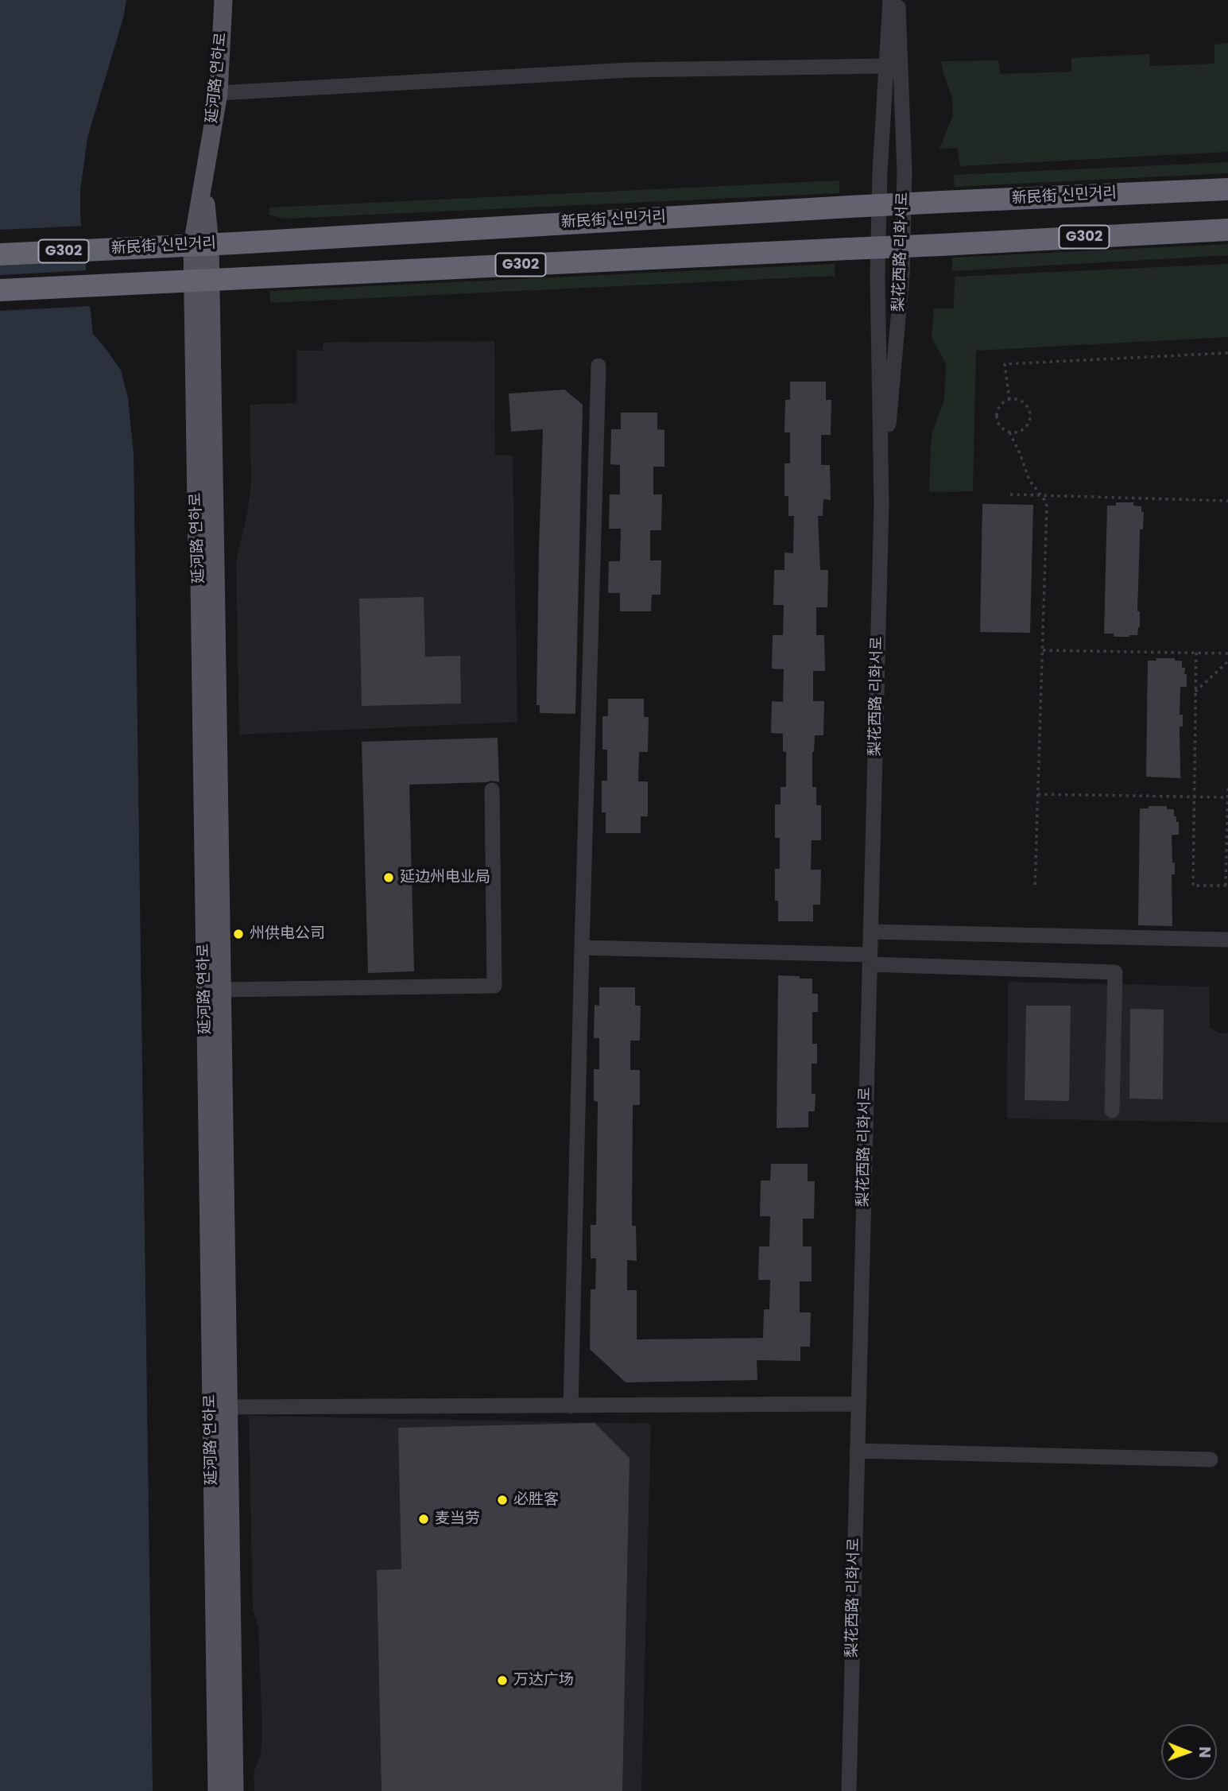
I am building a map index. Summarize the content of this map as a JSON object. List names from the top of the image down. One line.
{"streets":{"highway":["新民街 신민거리","G302"],"main road":["延河路 연하로"],"street":["梨花西路 리화서로"]},"crossings":[["延河路 연하로","新民街 신민거리"],["延河路 연하로","G302"]],"places":["延边州电业局","州供电公司","必胜客","麦当劳","万达广场"],"north":"right"}
